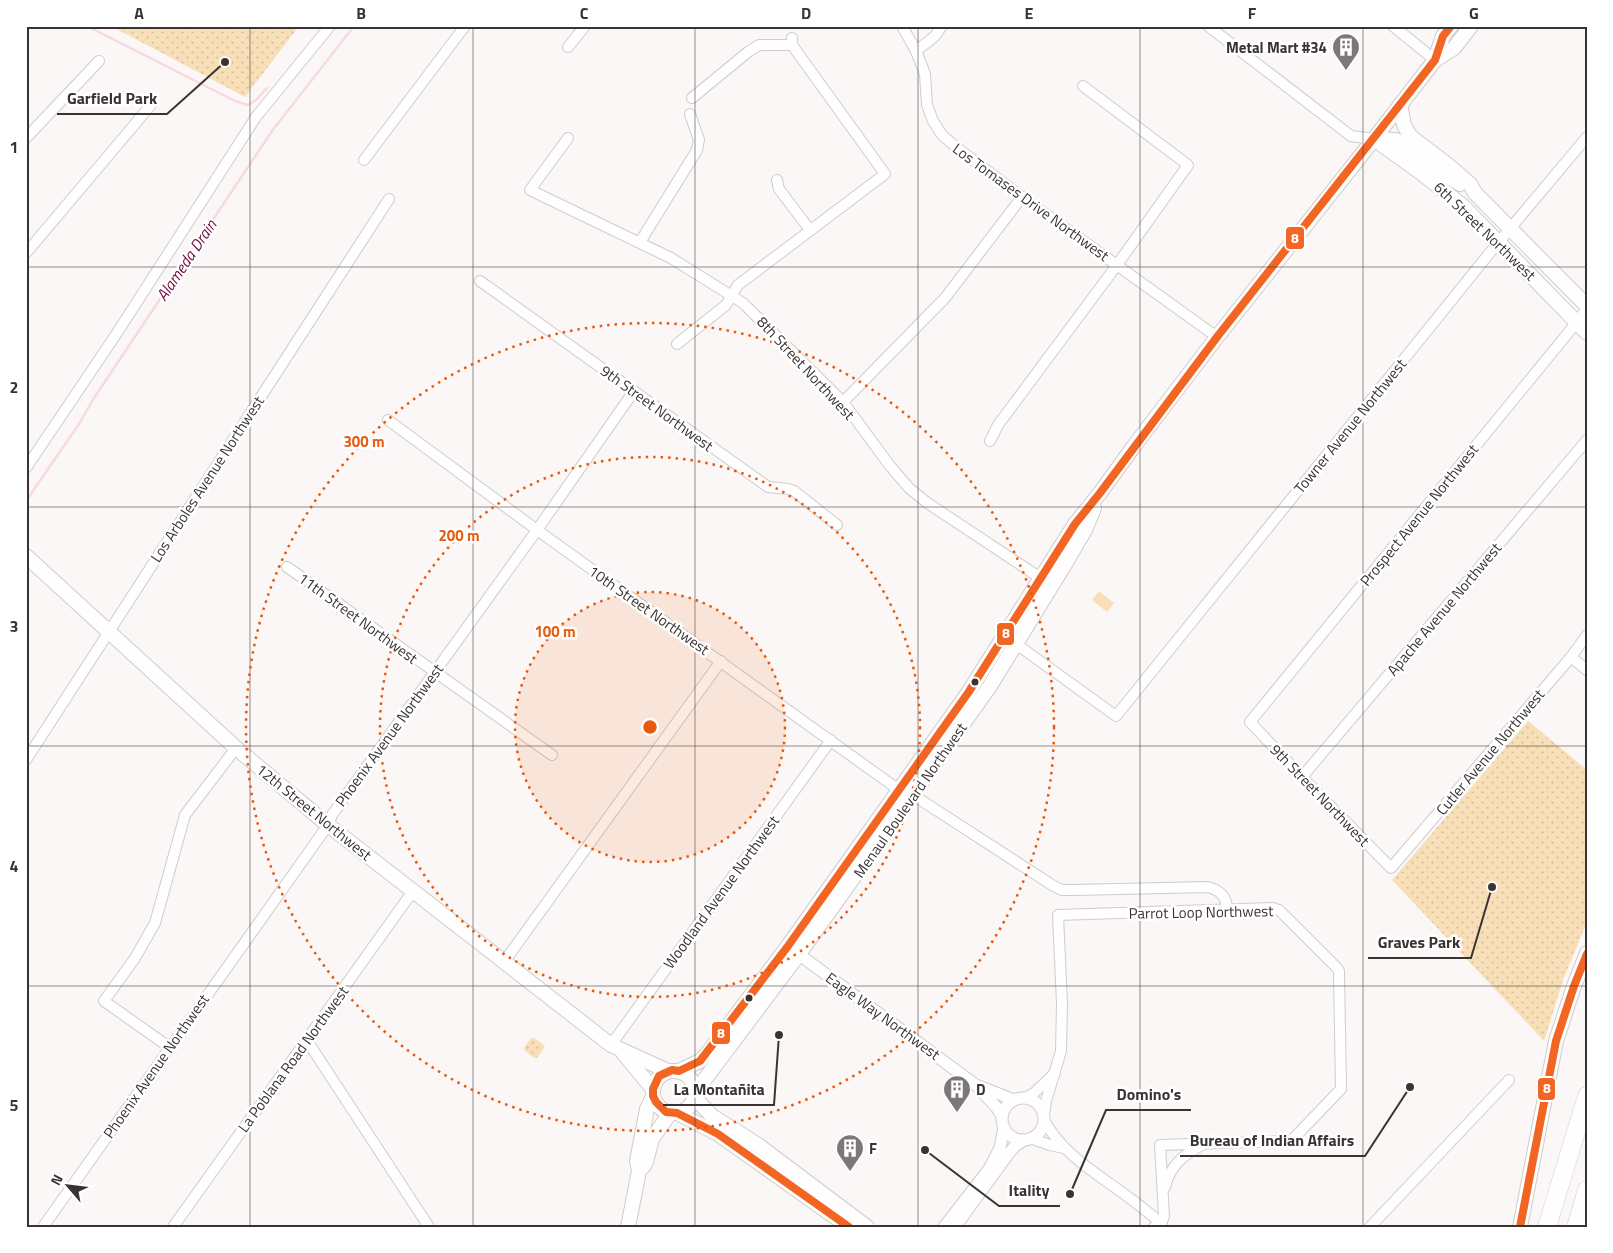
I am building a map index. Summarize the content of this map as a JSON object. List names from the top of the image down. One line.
{"streets":{"main road":["6th Street Northwest","Menaul Boulevard Northwest","12th Street Northwest"],"street":["Los Tomases Drive Northwest","8th Street Northwest","9th Street Northwest","Towner Avenue Northwest","Los Arboles Avenue Northwest","Prospect Avenue Northwest","Apache Avenue Northwest","10th Street Northwest","11th Street Northwest","Phoenix Avenue Northwest","Cutler Avenue Northwest","Woodland Avenue Northwest","Parrot Loop Northwest","Eagle Way Northwest","La Poblana Road Northwest"]},"crossings":[["Los Tomases Drive Northwest","Menaul Boulevard Northwest"],["6th Street Northwest","Towner Avenue Northwest"],["6th Street Northwest","Prospect Avenue Northwest"],["6th Street Northwest","Menaul Boulevard Northwest"],["8th Street Northwest","Menaul Boulevard Northwest"],["9th Street Northwest","Prospect Avenue Northwest"],["9th Street Northwest","Apache Avenue Northwest"],["9th Street Northwest","Phoenix Avenue Northwest"],["9th Street Northwest","Cutler Avenue Northwest"],["Towner Avenue Northwest","Menaul Boulevard Northwest"],["Los Arboles Avenue Northwest","12th Street Northwest"],["10th Street Northwest","Phoenix Avenue Northwest"],["10th Street Northwest","Menaul Boulevard Northwest"],["10th Street Northwest","Woodland Avenue Northwest"],["10th Street Northwest","Parrot Loop Northwest"],["11th Street Northwest","Phoenix Avenue Northwest"],["Phoenix Avenue Northwest","12th Street Northwest"],["Menaul Boulevard Northwest","12th Street Northwest"],["Menaul Boulevard Northwest","Eagle Way Northwest"],["12th Street Northwest","Woodland Avenue Northwest"],["12th Street Northwest","La Poblana Road Northwest"]],"water":["Alameda Drain"],"places":{"other":["Garfield Park","Graves Park","La Montañita","Bureau of Indian Affairs","Itality","Domino's"],"building":["Metal Mart #34","D","F"]},"lines":["transit line 8"],"north":"top left","grid":{"columns":["A","B","C","D","E","F","G"],"rows":["1","2","3","4","5"]},"rings":["300 m","200 m","100 m"]}
